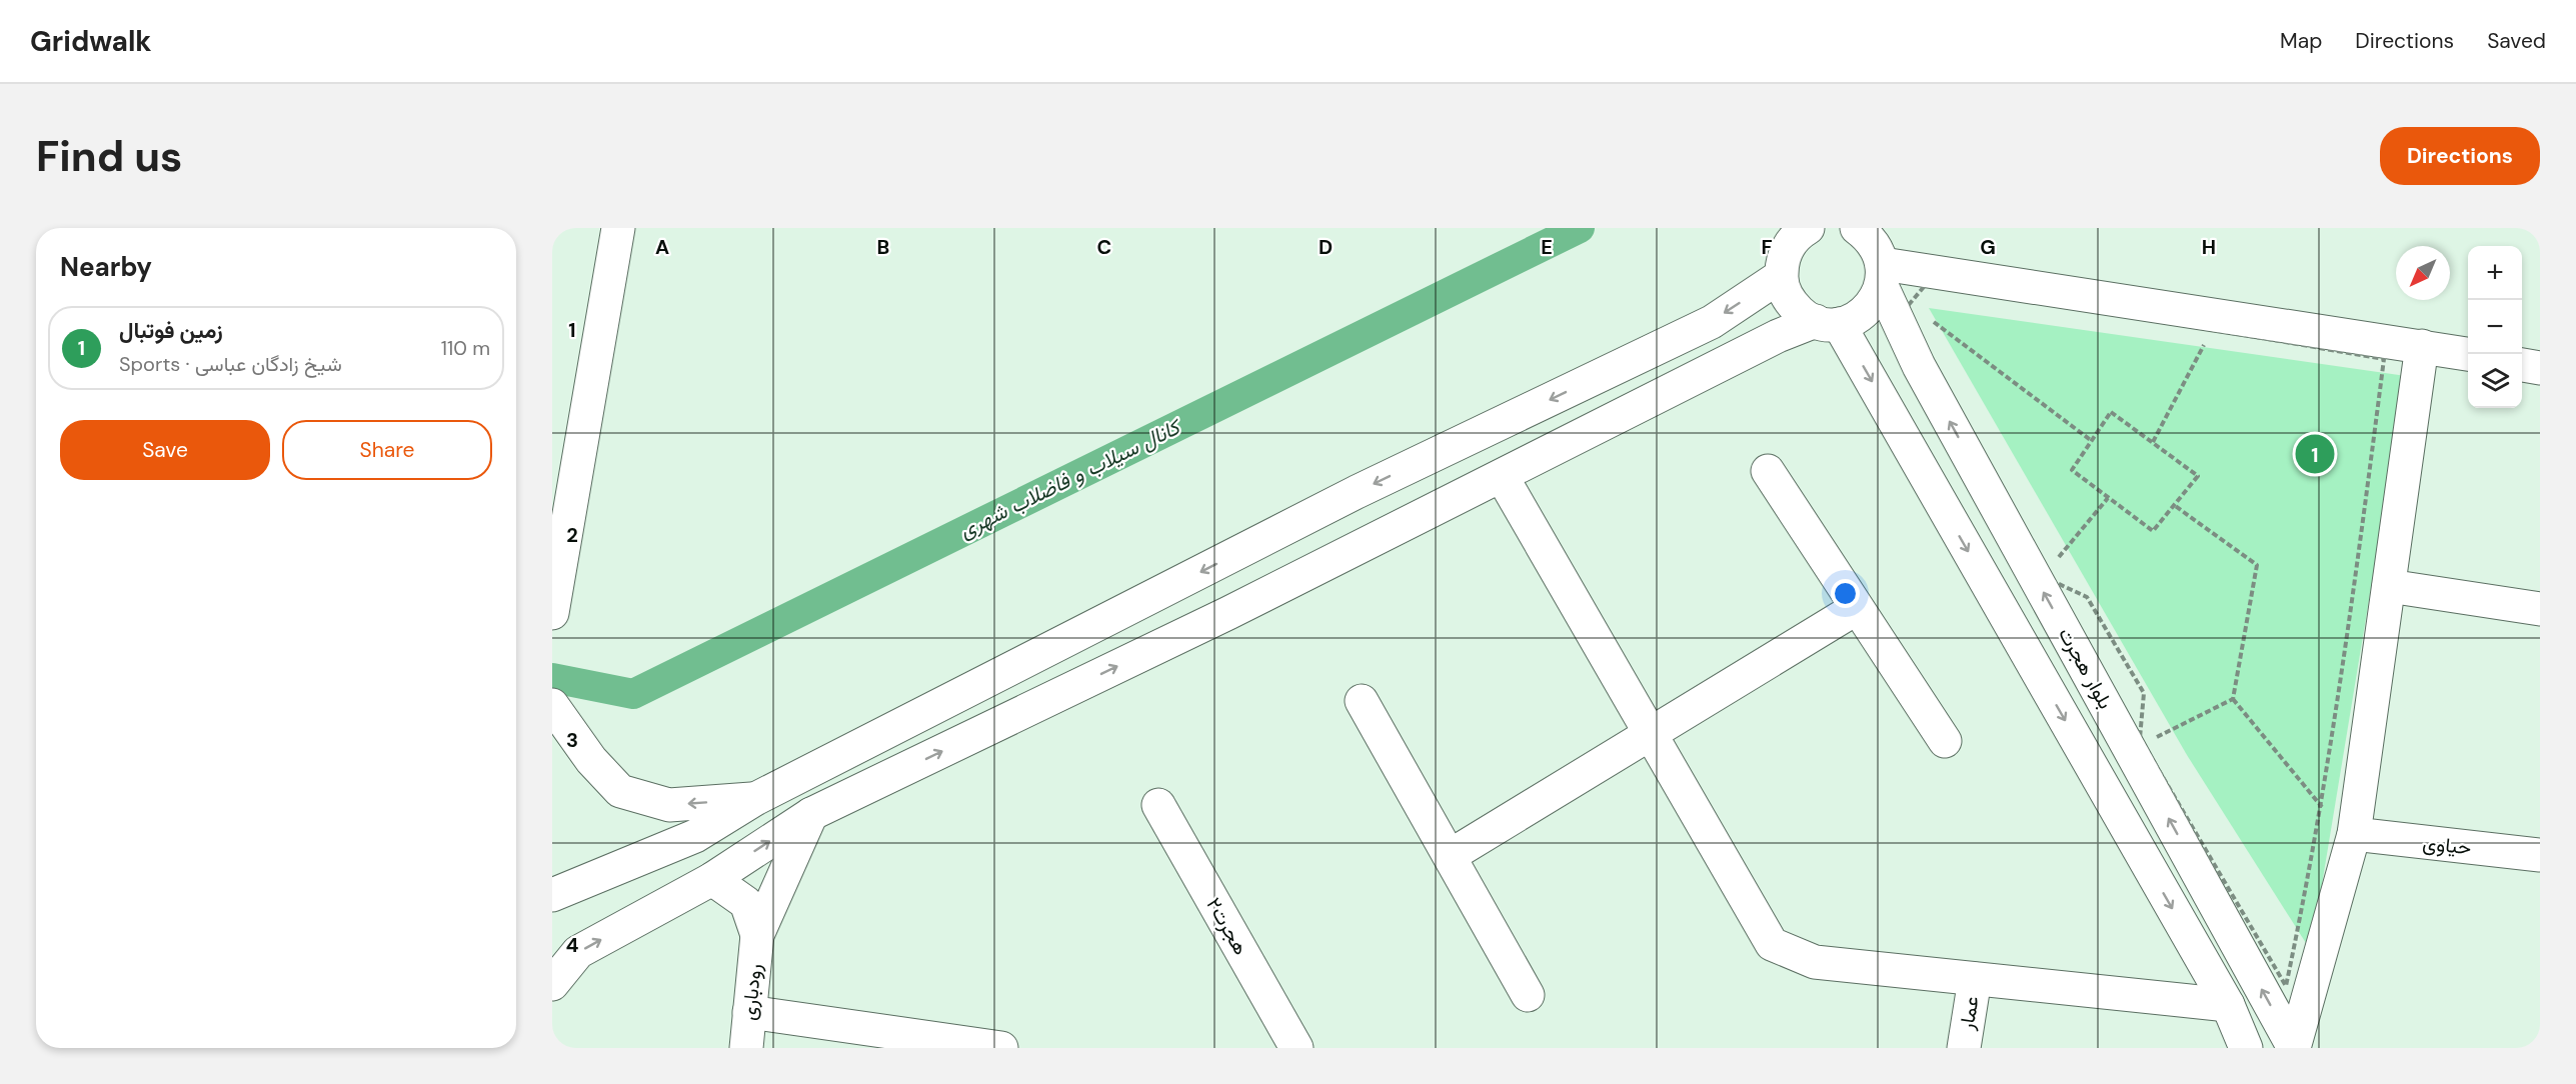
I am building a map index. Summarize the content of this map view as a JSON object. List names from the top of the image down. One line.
{"streets":{"street":["بلوار هجرت","حیاوی","هجرت۲","رودباری","عمار"]},"water":["کانال سیلاب و فاضلاب شهری"],"north":"bottom left","page":{"header":"Gridwalk","nav":["Map","Directions","Saved"],"buttons":["Directions",["Save","Share"]],"title":"Find us","heading":"Nearby","map_buttons":["+","−"],"list":[{"mark":"1","name":"زمین فوتبال","note":"Sports · شیخ زادگان عباسی","value":"110 m"}],"pins":"1"},"grid":{"columns":["A","B","C","D","E","F","G","H"],"rows":["1","2","3","4"]}}
